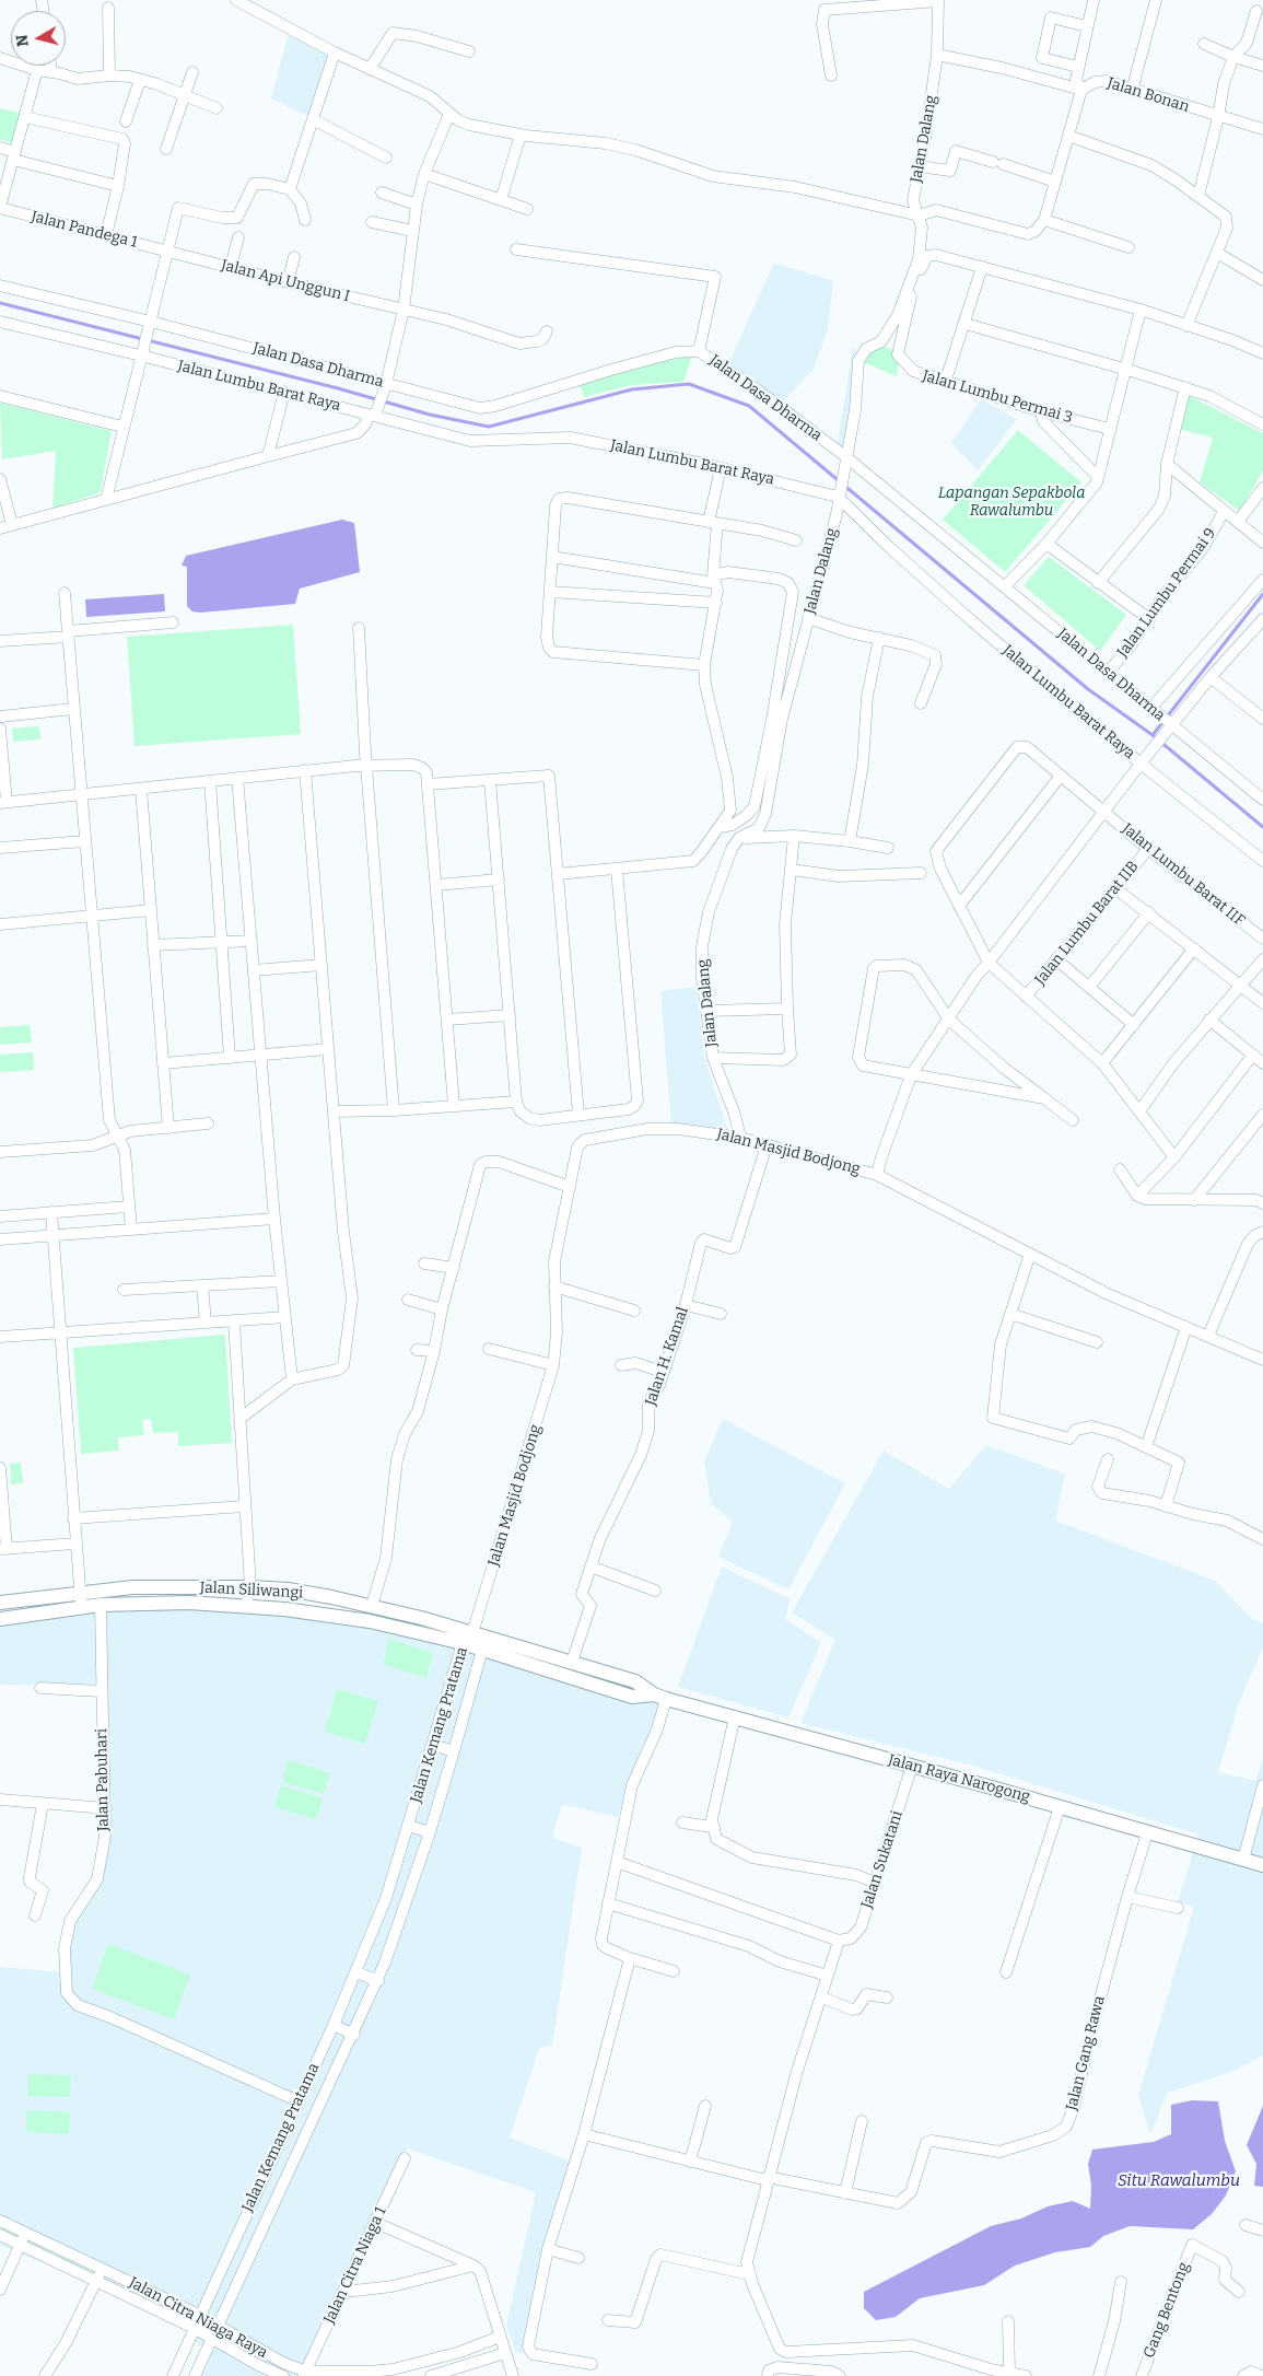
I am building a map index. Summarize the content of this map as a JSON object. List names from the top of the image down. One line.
{"streets":{"main road":["Jalan Siliwangi","Jalan Raya Narogong"],"street":["Jalan Bonan","Jalan Dalang","Jalan Pandega 1","Jalan Api Unggun I","Jalan Dasa Dharma","Jalan Lumbu Barat Raya","Jalan Lumbu Permai 3","Jalan Lumbu Permai 9","Jalan Lumbu Barat IIF","Jalan Lumbu Barat IIB","Jalan Masjid Bodjong","Jalan H. Kamal","Jalan Kemang Pratama","Jalan Pabuhari","Jalan Sukatani","Jalan Gang Rawa","Jalan Citra Niaga 1","Gang Bentong","Jalan Citra Niaga Raya"]},"crossings":[["Jalan Dalang","Jalan Dasa Dharma"],["Jalan Dalang","Jalan Lumbu Barat Raya"],["Jalan Dalang","Jalan Masjid Bodjong"],["Jalan Pandega 1","Jalan Api Unggun I"],["Jalan Dasa Dharma","Jalan Lumbu Permai 9"],["Jalan Lumbu Barat IIF","Jalan Lumbu Barat IIB"],["Jalan Masjid Bodjong","Jalan H. Kamal"],["Jalan Masjid Bodjong","Jalan Siliwangi"],["Jalan Masjid Bodjong","Jalan Kemang Pratama"],["Jalan H. Kamal","Jalan Raya Narogong"],["Jalan Siliwangi","Jalan Kemang Pratama"],["Jalan Siliwangi","Jalan Raya Narogong"],["Jalan Siliwangi","Jalan Pabuhari"],["Jalan Kemang Pratama","Jalan Pabuhari"],["Jalan Kemang Pratama","Jalan Citra Niaga Raya"],["Jalan Raya Narogong","Jalan Sukatani"],["Jalan Raya Narogong","Jalan Gang Rawa"],["Jalan Citra Niaga 1","Jalan Citra Niaga Raya"]],"water":["Situ Rawalumbu"],"parks":["Lapangan Sepakbola Rawalumbu"],"north":"left"}
